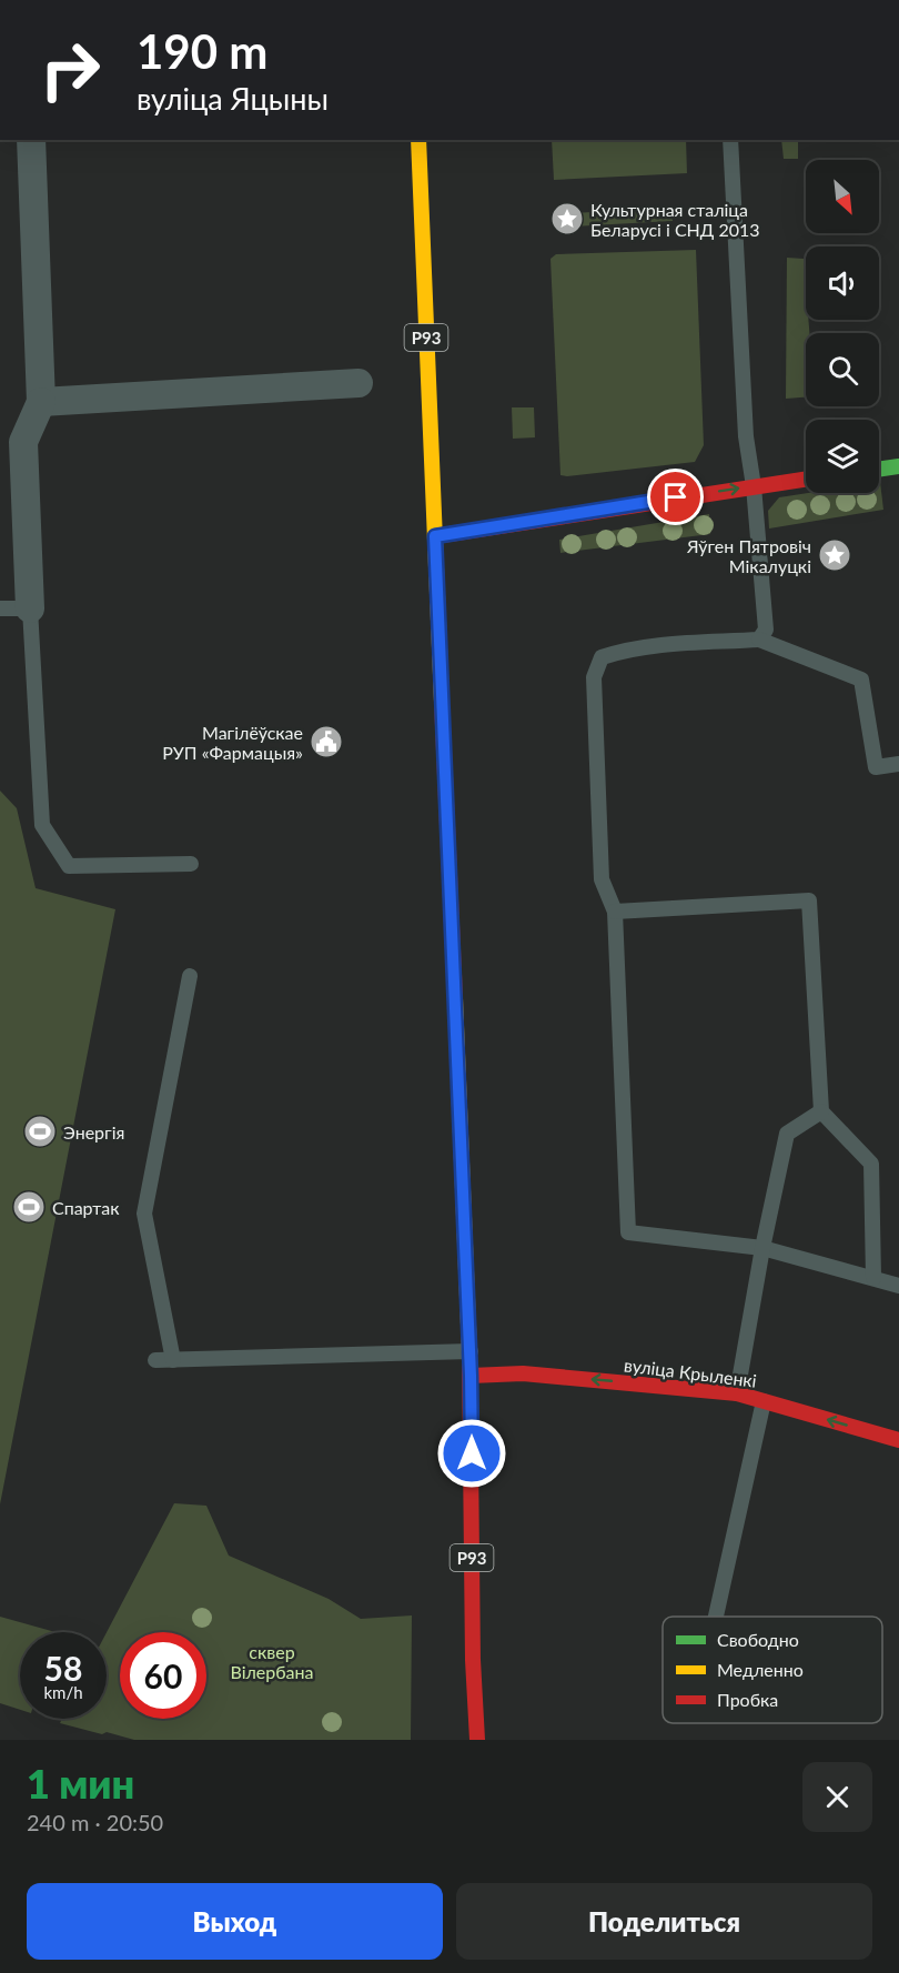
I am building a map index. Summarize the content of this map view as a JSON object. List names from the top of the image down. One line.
{"streets":{"main road":["Р93","вуліца Крыленкі"]},"crossings":[["Р93","вуліца Крыленкі"]],"one_way":["вуліца Крыленкі"],"parks":["сквер Вілербана"],"places":{"place":["Культурная сталіца Беларусі і СНД 2013","Яўген Пятровіч Мікалуцкі"],"public building":["Магілёўскае РУП «Фармацыя»"],"sports":["Энергія","Спартак"]},"legend":["Свободно","Медленно","Пробка"],"north":"bottom right","page":{"turn":["190 m","вуліца Яцыны"],"speed":"58 km/h","limit":"60","heading":["1 мин","240 m · 20:50"],"buttons":["Выход","Поделиться"]}}
